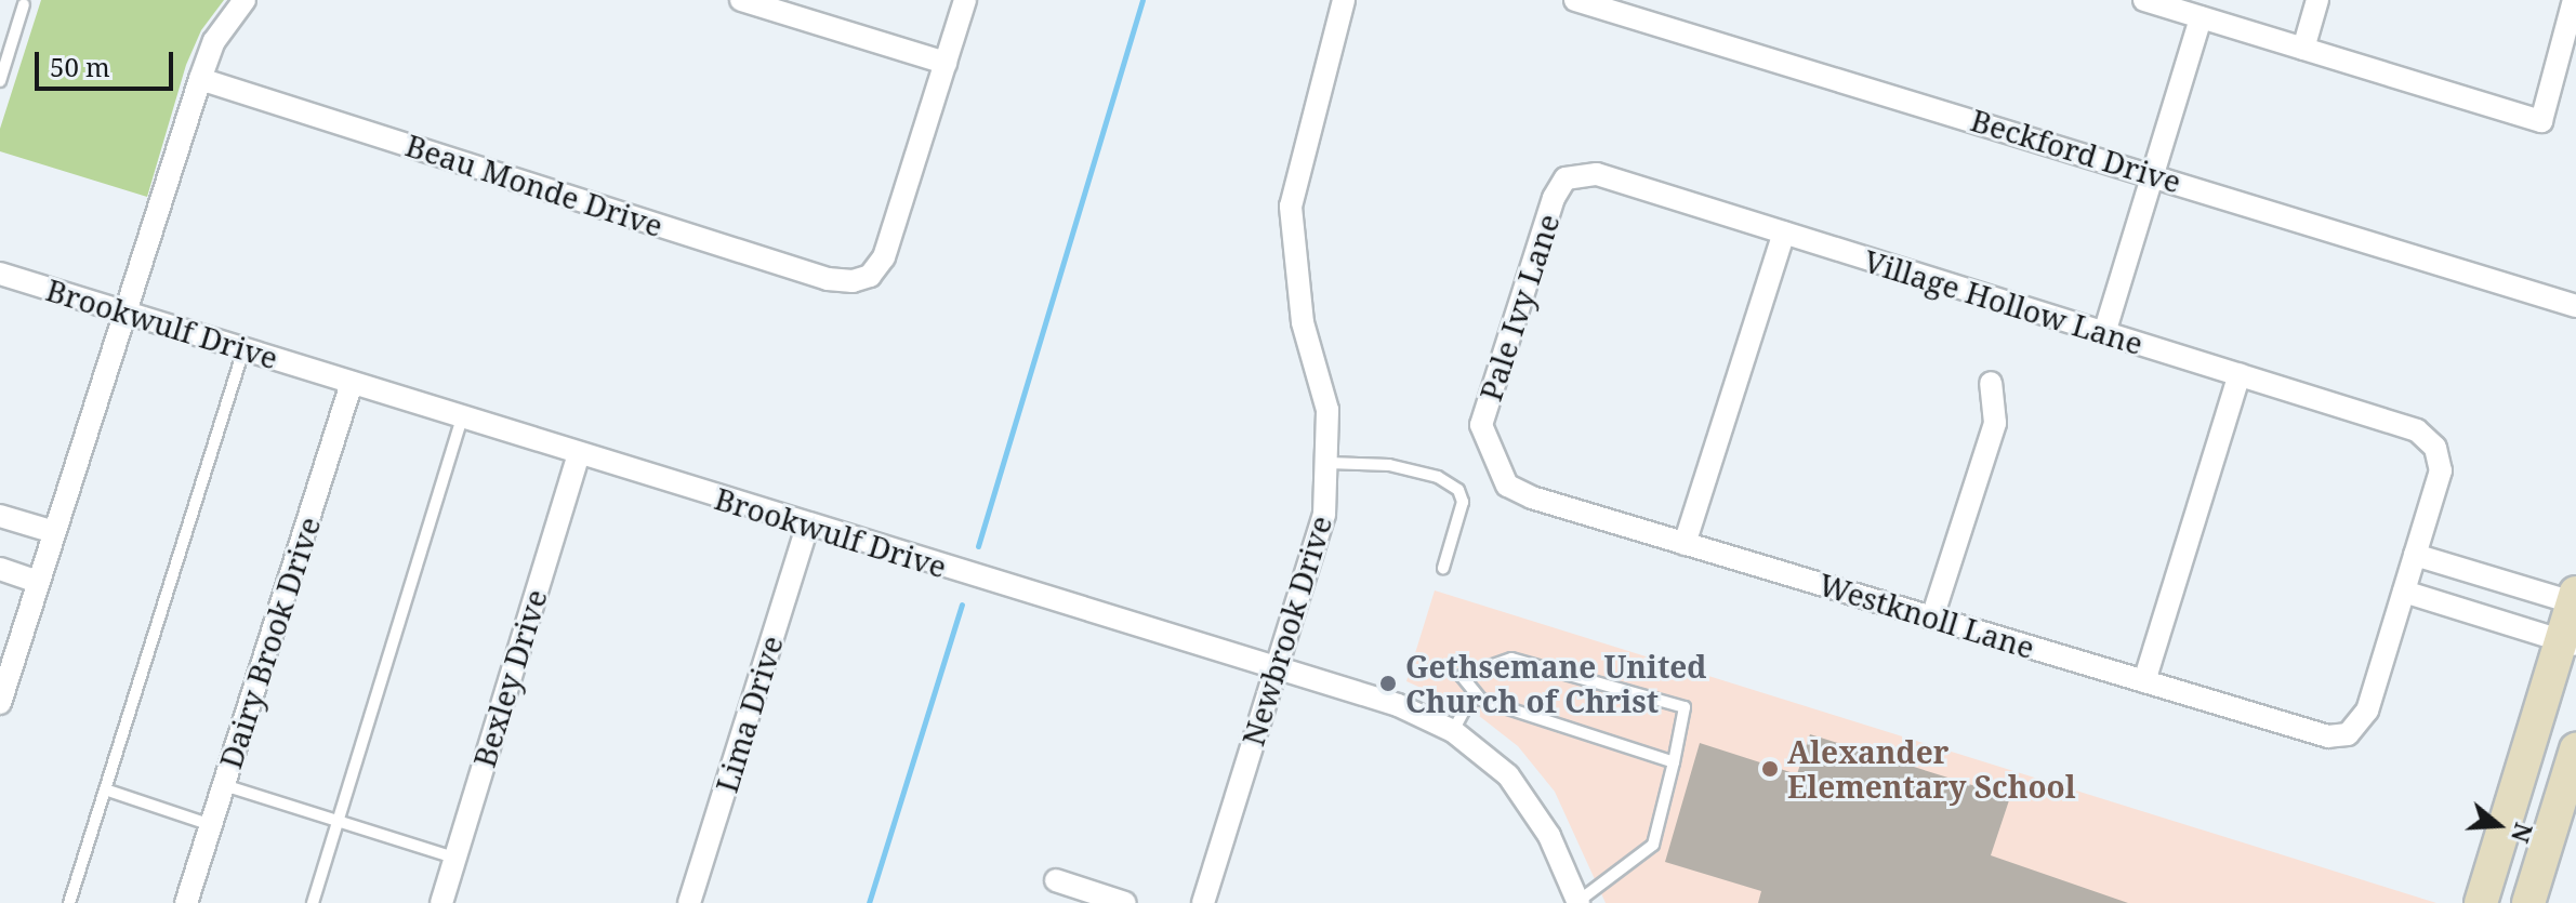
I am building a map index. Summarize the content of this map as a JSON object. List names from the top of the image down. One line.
{"streets":{"street":["Beckford Drive","Beau Monde Drive","Village Hollow Lane","Pale Ivy Lane","Brookwulf Drive","Westknoll Lane","Newbrook Drive","Dairy Brook Drive","Bexley Drive","Lima Drive"]},"crossings":[["Village Hollow Lane","Pale Ivy Lane"],["Pale Ivy Lane","Westknoll Lane"],["Brookwulf Drive","Newbrook Drive"],["Brookwulf Drive","Dairy Brook Drive"],["Brookwulf Drive","Bexley Drive"],["Brookwulf Drive","Lima Drive"]],"places":["Gethsemane United Church of Christ","Alexander Elementary School"],"scale_bar":"50 m","north":"right"}
